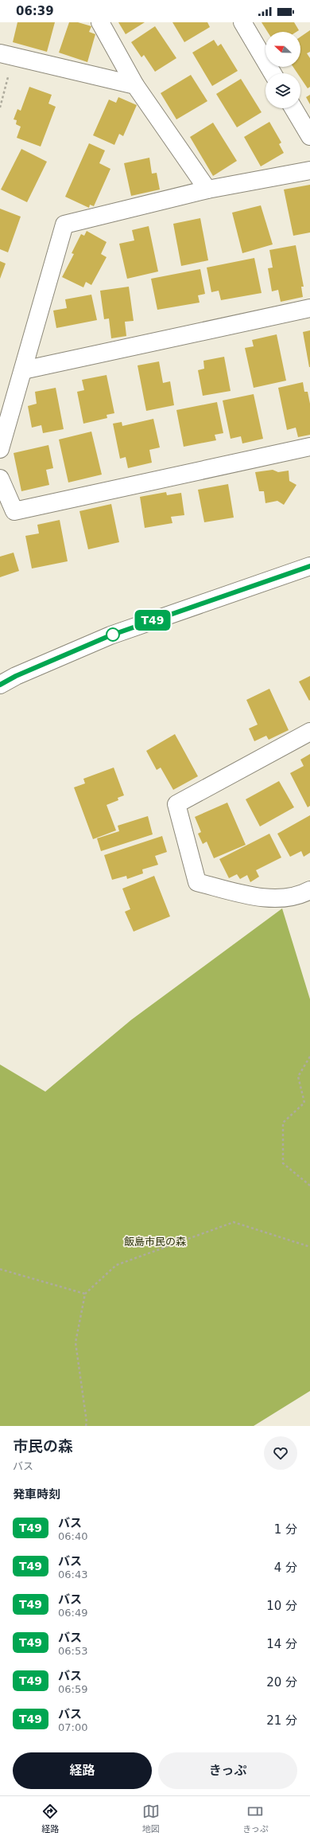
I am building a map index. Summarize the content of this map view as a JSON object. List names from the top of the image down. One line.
{"parks":["飯島市民の森"],"lines":["bus line T49"],"north":"left","page":{"status":"06:39","on_map":"T49","heading":[["市民の森","バス"],"発車時刻"],"list":[{"mark":"T49","name":"バス","note":"06:40","value":"1 分"},{"mark":"T49","name":"バス","note":"06:43","value":"4 分"},{"mark":"T49","name":"バス","note":"06:49","value":"10 分"},{"mark":"T49","name":"バス","note":"06:53","value":"14 分"},{"mark":"T49","name":"バス","note":"06:59","value":"20 分"},{"mark":"T49","name":"バス","note":"07:00","value":"21 分"}],"buttons":["経路","きっぷ"],"tabs":["経路","地図","きっぷ"]}}
